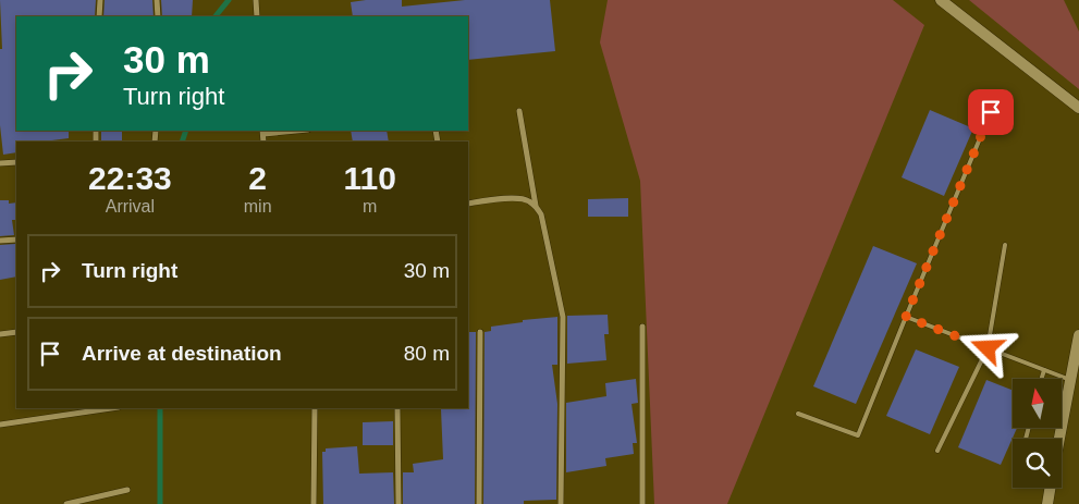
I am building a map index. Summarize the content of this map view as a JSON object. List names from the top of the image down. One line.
{"north":"top","page":{"turn":["30 m","Turn right"],"eta":["22:33","Arrival","2","min","110","m"],"list":[{"name":"Turn right","value":"30 m"},{"name":"Arrive at destination","value":"80 m"}]}}
